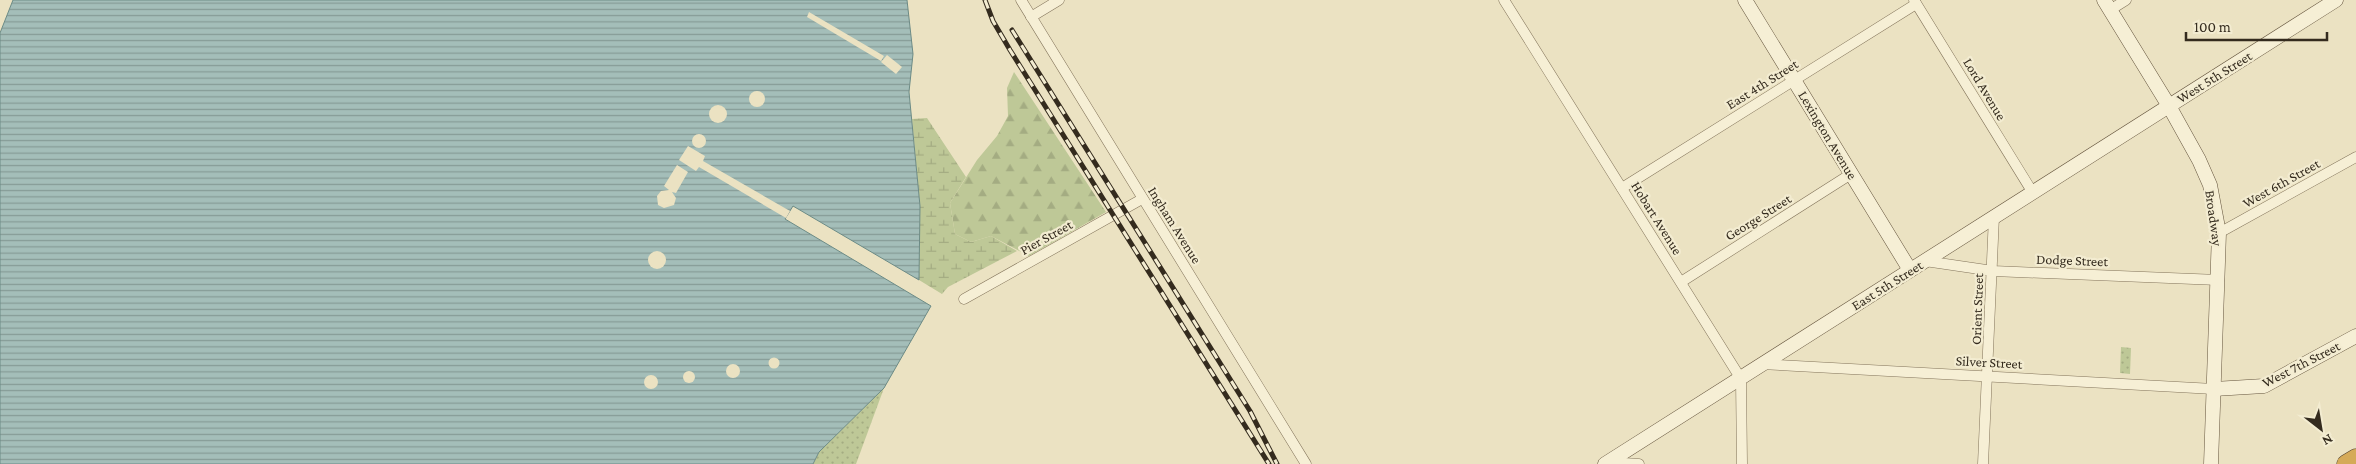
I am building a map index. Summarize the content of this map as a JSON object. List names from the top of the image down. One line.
{"streets":{"street":["West 5th Street","East 4th Street","Lord Avenue","Lexington Avenue","West 6th Street","George Street","Hobart Avenue","Broadway","Ingham Avenue","Pier Street","Dodge Street","East 5th Street","Orient Street","Silver Street","West 7th Street"]},"crossings":[["West 5th Street","Broadway"],["West 5th Street","East 5th Street"],["East 4th Street","Lord Avenue"],["East 4th Street","Lexington Avenue"],["East 4th Street","Hobart Avenue"],["Lord Avenue","East 5th Street"],["Lexington Avenue","George Street"],["Lexington Avenue","East 5th Street"],["West 6th Street","Broadway"],["George Street","Hobart Avenue"],["Hobart Avenue","East 5th Street"],["Broadway","Dodge Street"],["Broadway","East 5th Street"],["Broadway","Silver Street"],["Broadway","West 7th Street"],["Ingham Avenue","Pier Street"],["Dodge Street","East 5th Street"],["Dodge Street","Orient Street"],["East 5th Street","Orient Street"],["East 5th Street","Silver Street"],["Orient Street","Silver Street"],["Silver Street","West 7th Street"]],"scale_bar":"100 m","north":"bottom right"}
